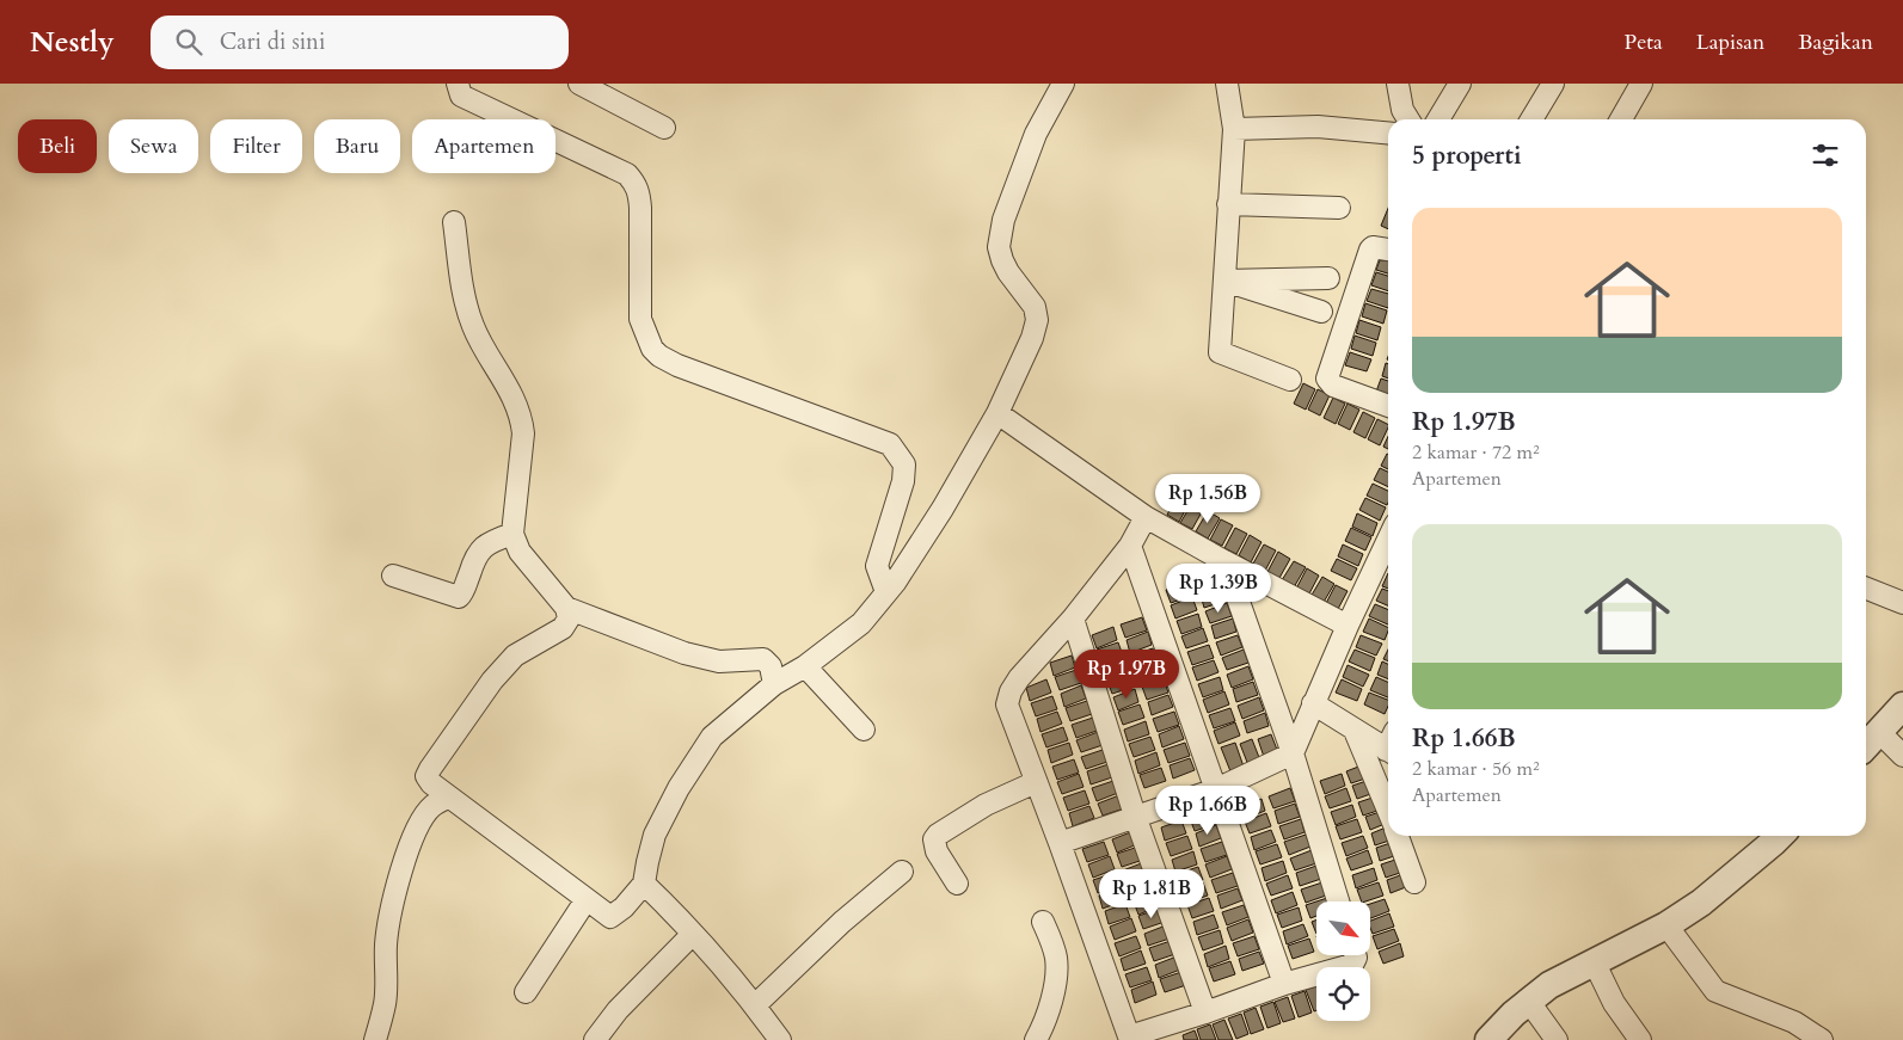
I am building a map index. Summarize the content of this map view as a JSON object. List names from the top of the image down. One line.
{"north":"bottom right","page":{"header":"Nestly","search":"Cari di sini","nav":["Peta","Lapisan","Bagikan"],"chip":["Beli","Sewa","Filter","Baru","Apartemen"],"heading":"5 properti","list":[{"name":"Rp 1.97B","note":"2 kamar · 72 m² · Apartemen"},{"name":"Rp 1.66B","note":"2 kamar · 56 m² · Apartemen"}],"price":["Rp 1.56B","Rp 1.39B","Rp 1.97B","Rp 1.66B","Rp 1.81B"]}}
